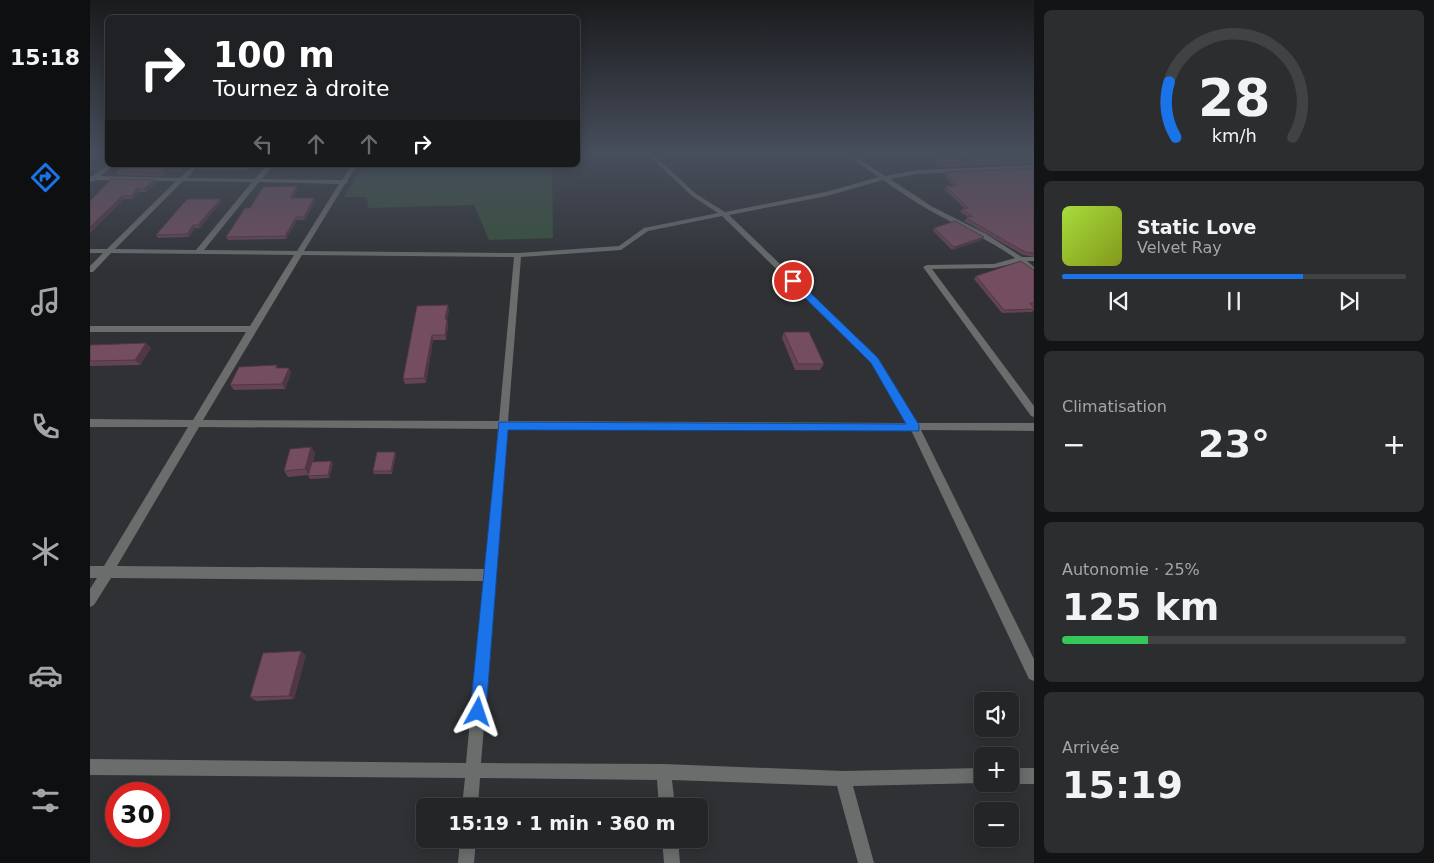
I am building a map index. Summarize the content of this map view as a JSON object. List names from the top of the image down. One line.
{"page":{"tabs":"15:18","turn":["100 m","Tournez à droite"],"song":["Static Love","Velvet Ray"],"tile":["Climatisation",["Autonomie · 25%","125 km"],["Arrivée","15:19"]],"heat":["−","23°","+"],"map_buttons":["+","−"],"limit":"30","trip":"15:19 · 1 min · 360 m","gauge":["28","km/h"]}}
